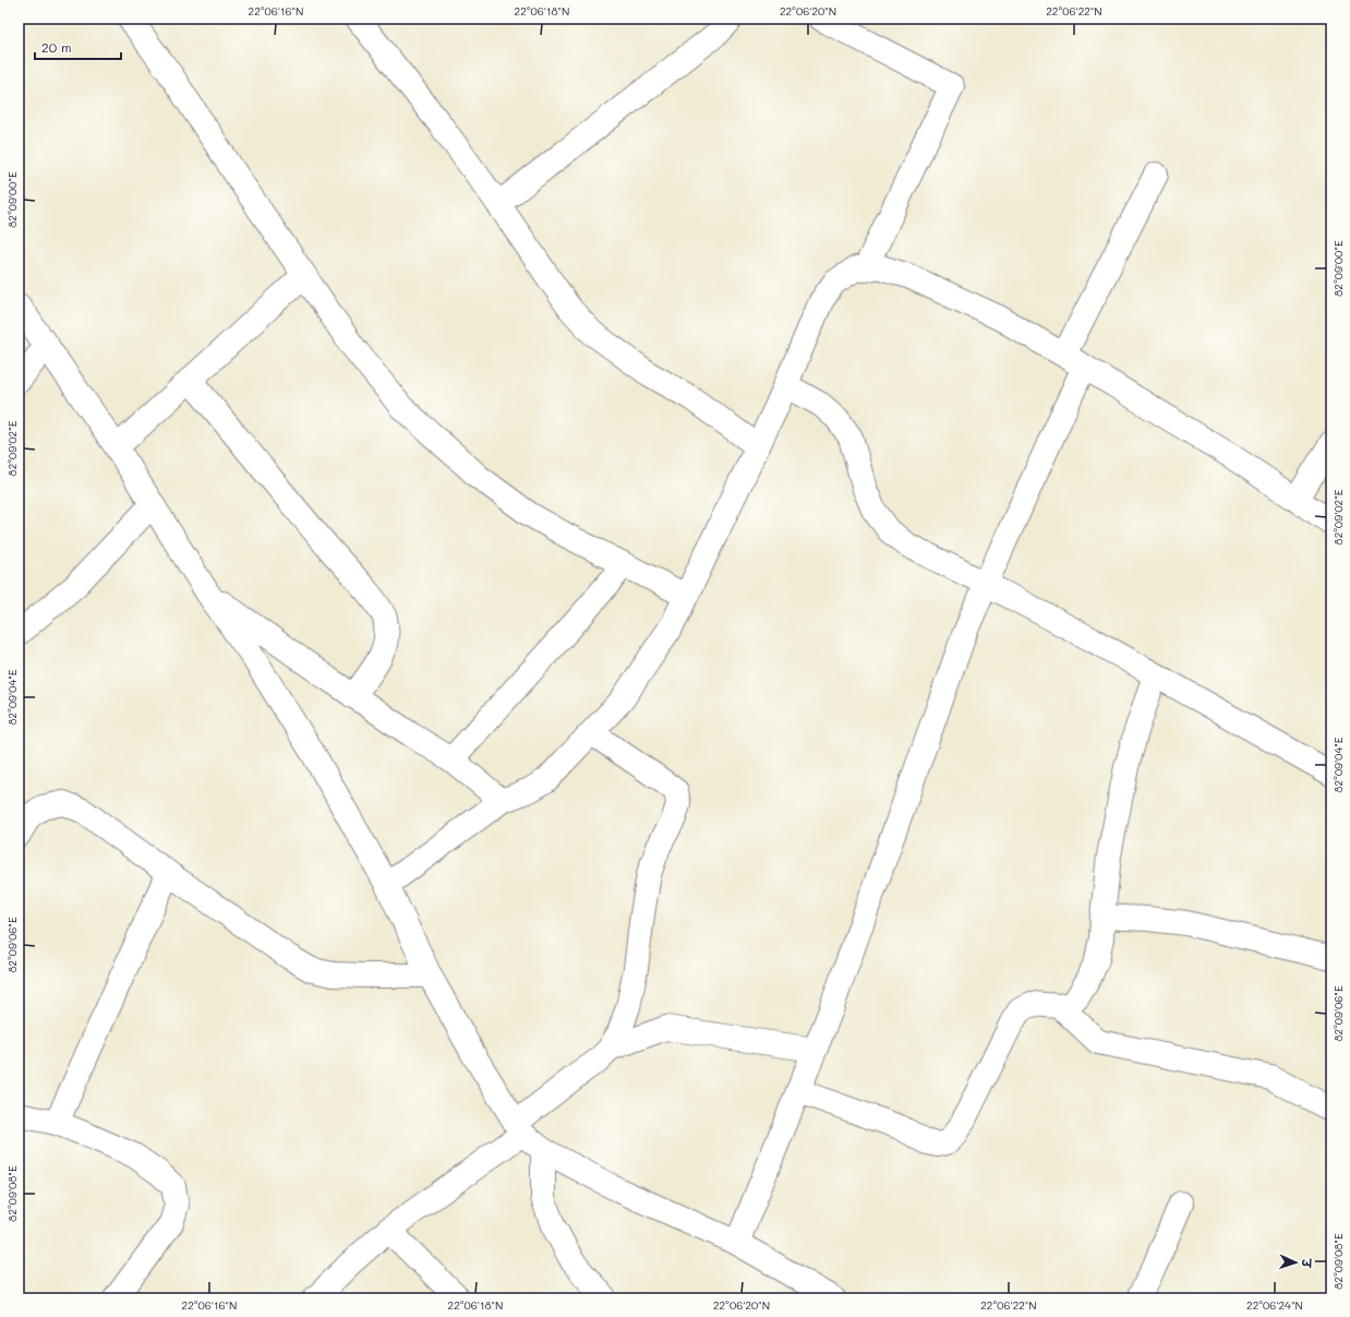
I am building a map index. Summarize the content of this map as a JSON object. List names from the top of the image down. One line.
{"scale_bar":"20 m","north":"right","coordinates":["22°06'16\"N","22°06'18\"N","22°06'20\"N","22°06'22\"N","82°09'00\"E","82°09'02\"E","82°09'04\"E","82°09'06\"E","82°09'08\"E","22°06'24\"N"]}
